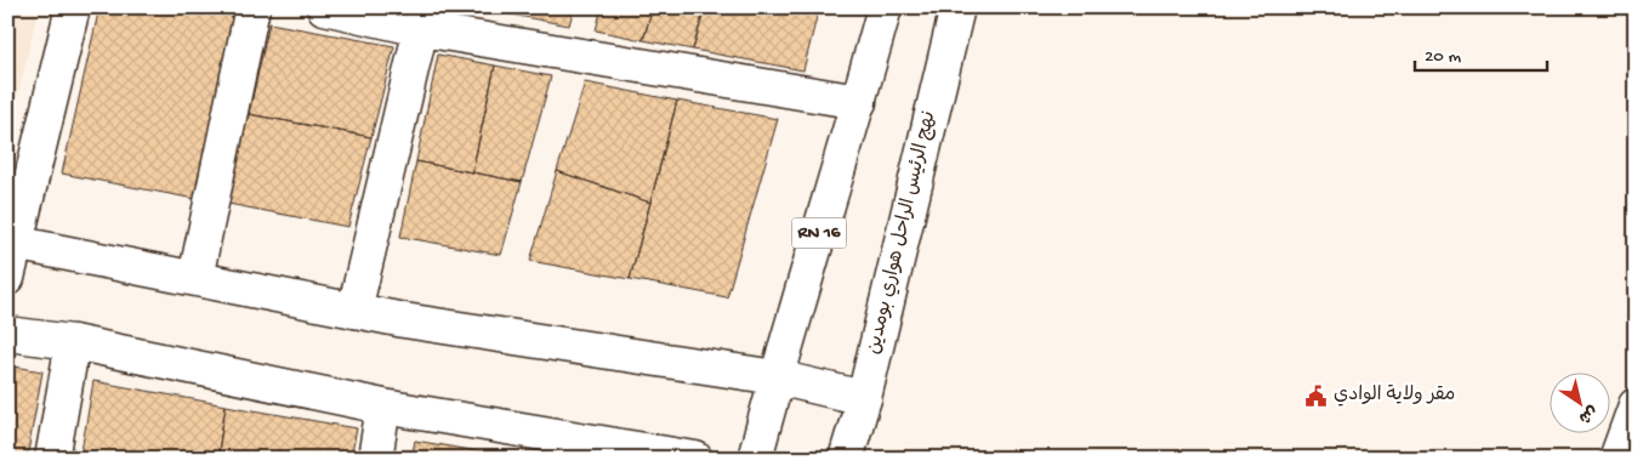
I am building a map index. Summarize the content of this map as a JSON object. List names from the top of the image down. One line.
{"streets":{"street":["RN 16","نهج الرئيس الراحل هواري بومدين"]},"places":{"public building":["مقر ولاية الوادي"]},"scale_bar":"20 m","north":"bottom right"}
